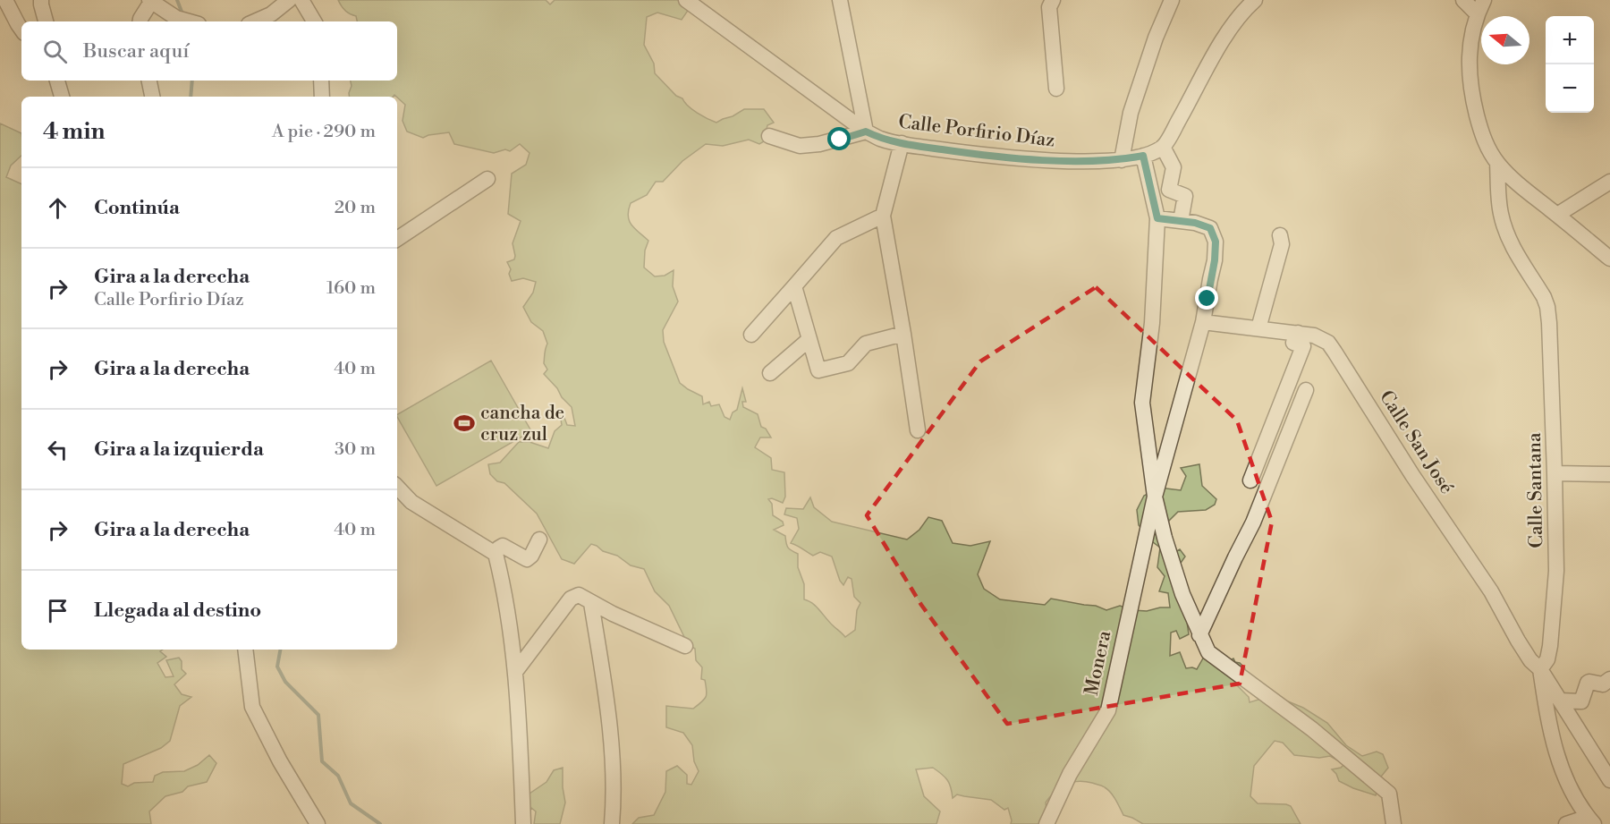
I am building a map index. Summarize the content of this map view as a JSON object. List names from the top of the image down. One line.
{"streets":{"street":["Calle Porfirio Díaz","Calle San José","Calle Santana","Monera"]},"crossings":[["Calle San José","Calle Santana"],["Calle San José","Monera"]],"places":{"sports":["cancha de cruz zul"]},"north":"left","page":{"map_buttons":["+","−"],"search":"Buscar aquí","heading":["4 min","A pie · 290 m"],"list":[["Continúa","20 m"],["Gira a la derecha","Calle Porfirio Díaz","160 m"],["Gira a la derecha","40 m"],["Gira a la izquierda","30 m"],["Gira a la derecha","40 m"],"Llegada al destino"]}}
